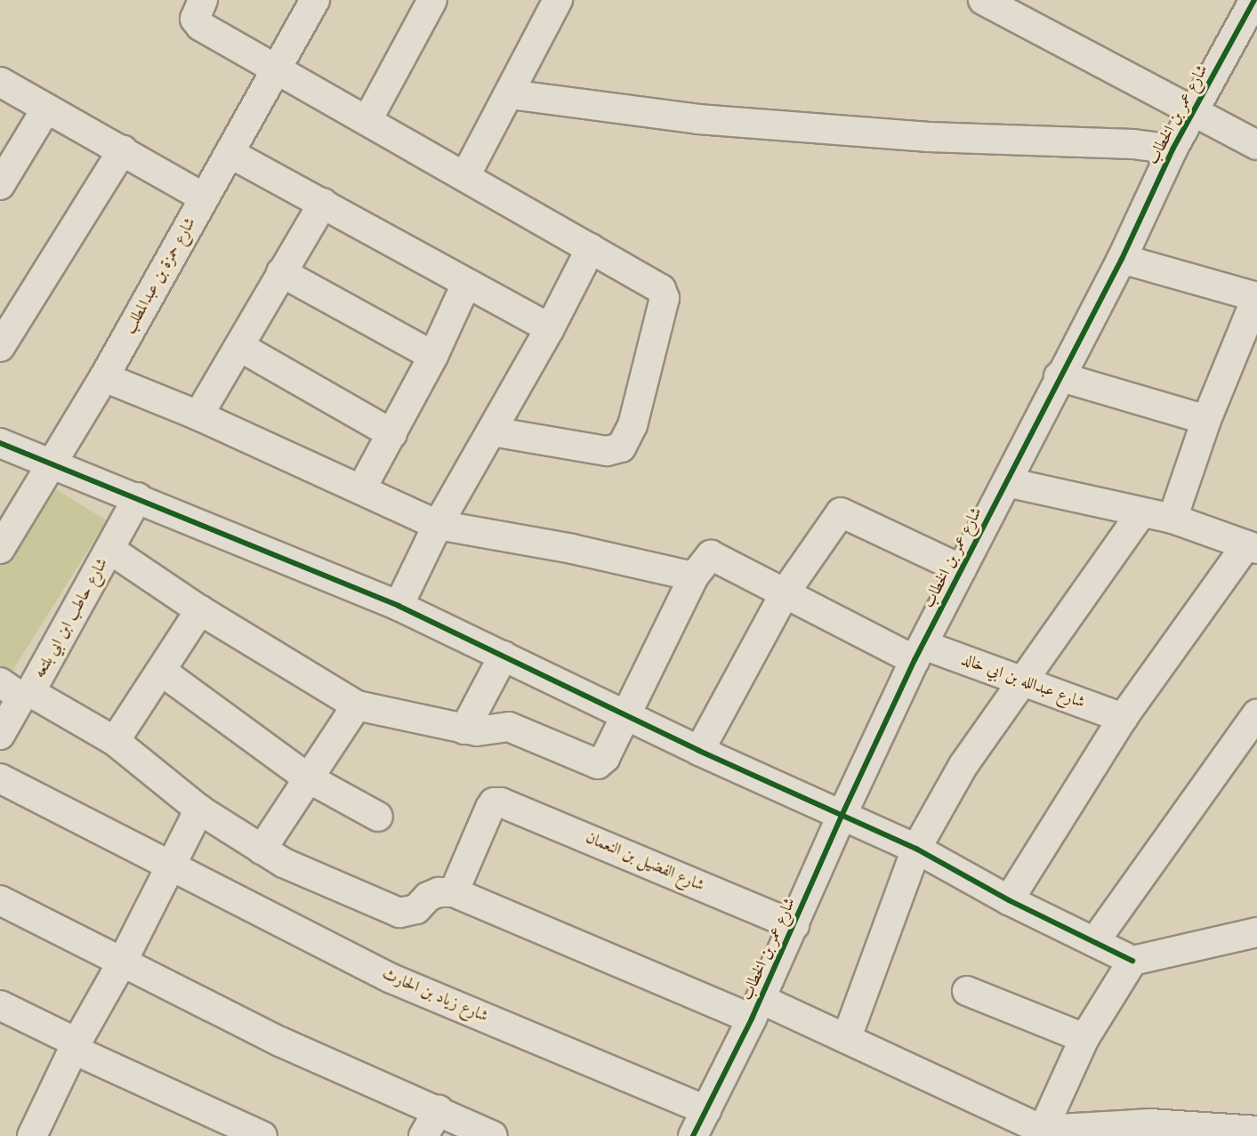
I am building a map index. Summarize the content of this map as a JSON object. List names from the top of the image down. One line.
{"streets":{"street":["شارع عمر بن الخطاب","شارع حمزة بن عبدالمطلب","شارع حاطب ابن ابي بلتعه","شارع عبدالله بن ابي خالد","شارع الفضيل بن النعمان","شارع زياد بن الحارث"]},"crossings":[["شارع عمر بن الخطاب","شارع عبدالله بن ابي خالد"],["شارع عمر بن الخطاب","شارع الفضيل بن النعمان"],["شارع عمر بن الخطاب","شارع زياد بن الحارث"]]}
